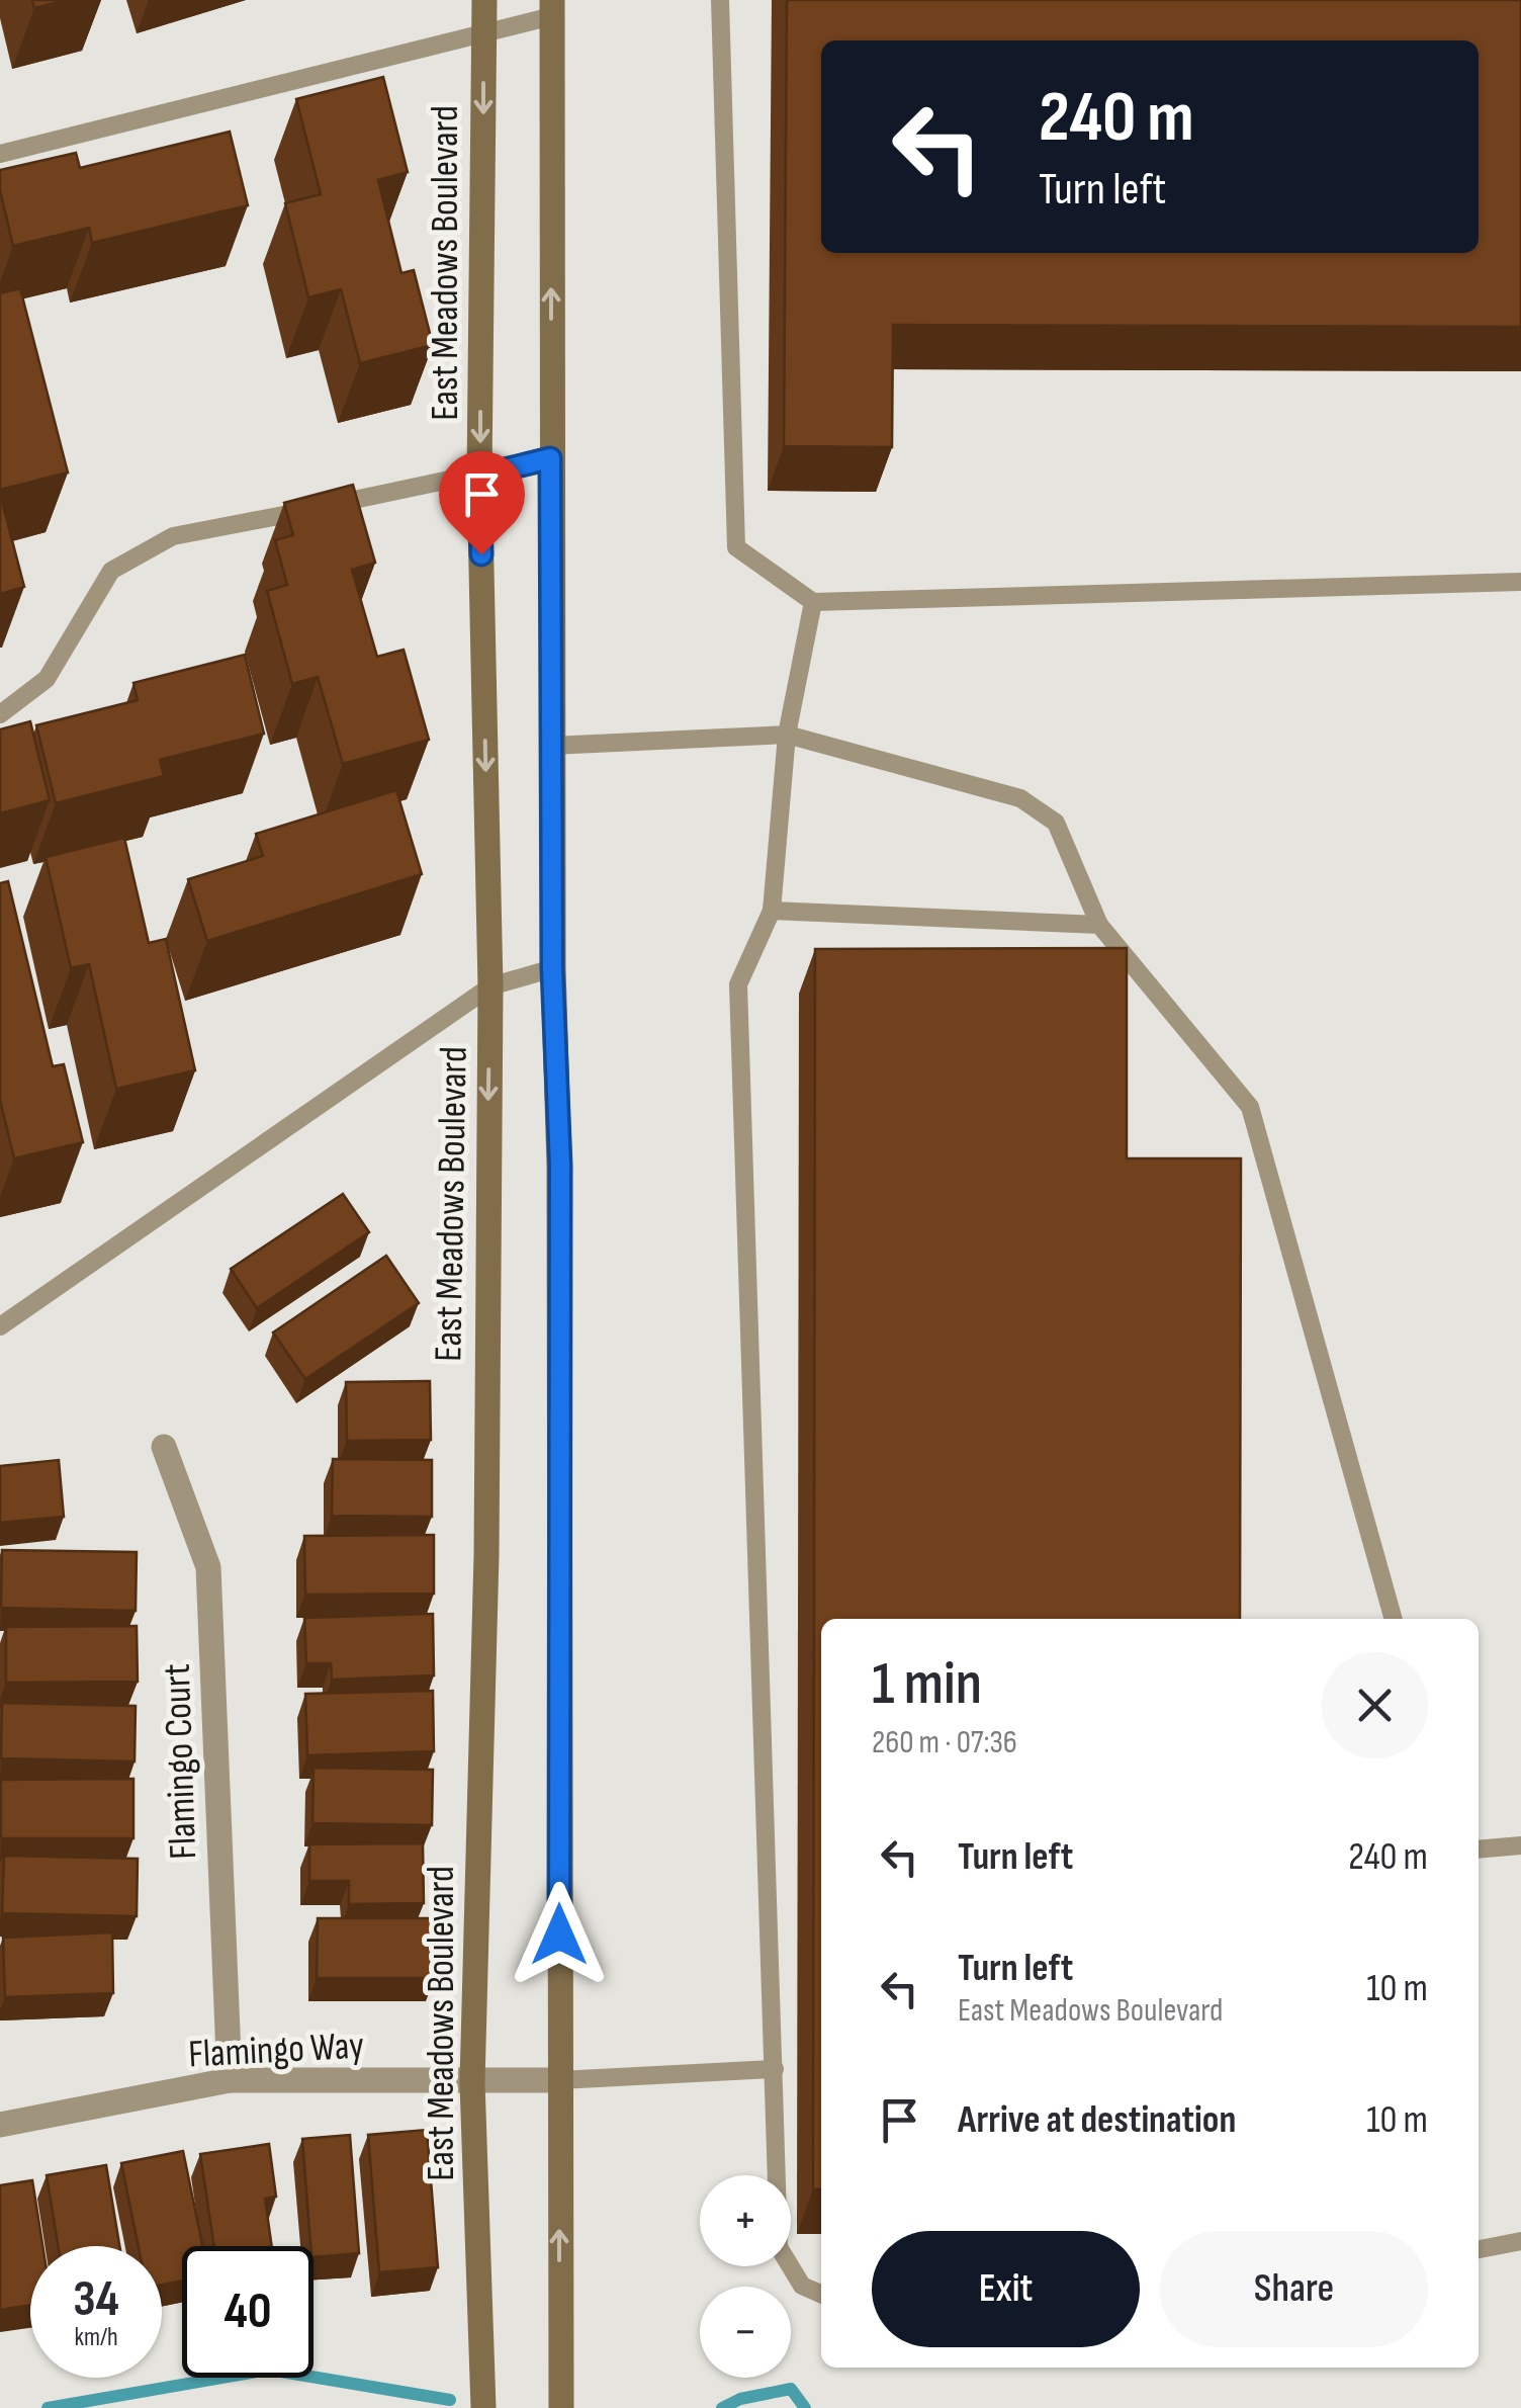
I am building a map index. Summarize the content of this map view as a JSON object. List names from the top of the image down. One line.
{"streets":{"street":["East Meadows Boulevard","Flamingo Court","Flamingo Way"]},"crossings":[["East Meadows Boulevard","Flamingo Way"],["Flamingo Court","Flamingo Way"]],"page":{"turn":["240 m","Turn left"],"heading":["1 min","260 m · 07:36"],"list":[{"name":"Turn left","value":"240 m"},{"name":"Turn left","note":"East Meadows Boulevard","value":"10 m"},{"name":"Arrive at destination","value":"10 m"}],"map_buttons":["+","−"],"buttons":["Exit","Share"],"speed":"34 km/h","limit":"40"}}
